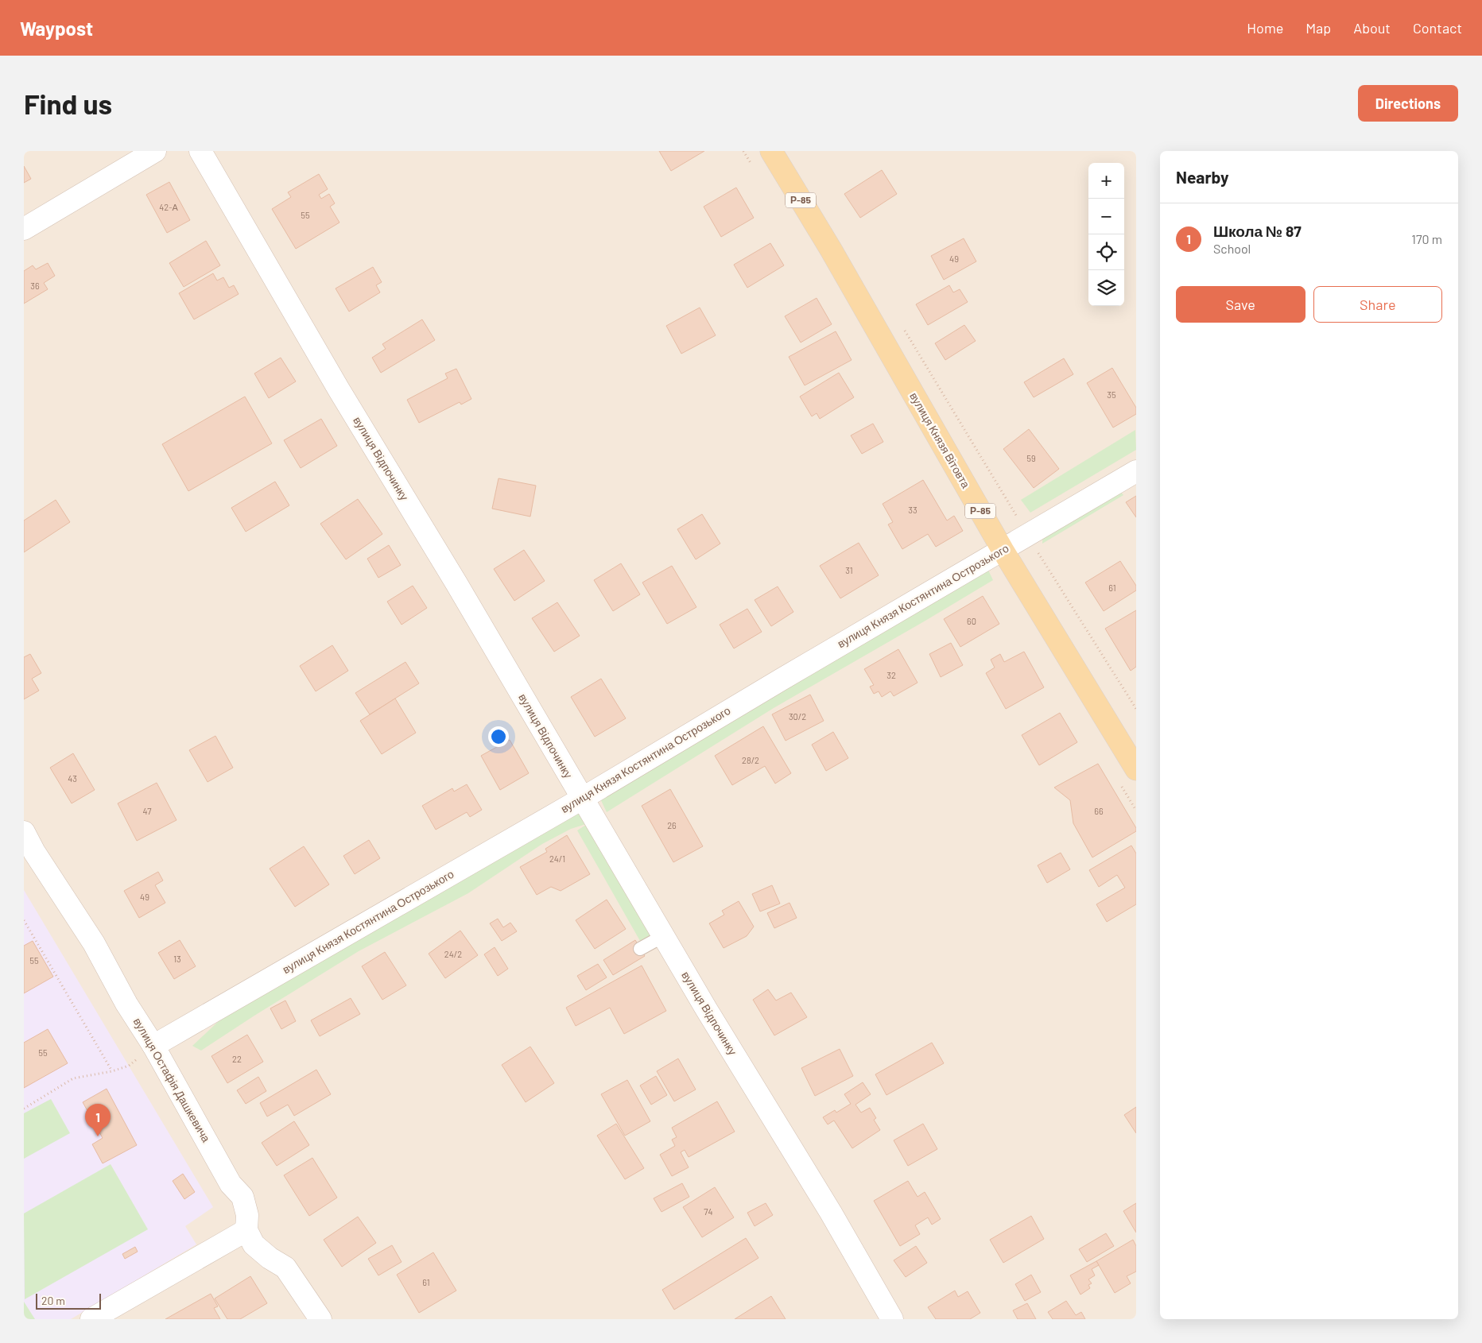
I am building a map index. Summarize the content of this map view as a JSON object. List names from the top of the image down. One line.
{"streets":{"main road":["Р-85","вулиця Князя Вітовта"],"street":["вулиця Відпочинку","вулиця Князя Костянтина Острозького","вулиця Остафія Дашкевича"]},"crossings":[["вулиця Князя Вітовта","вулиця Князя Костянтина Острозького"],["вулиця Відпочинку","вулиця Князя Костянтина Острозького"],["вулиця Князя Костянтина Острозького","вулиця Остафія Дашкевича"]],"house_numbers":["42-А","55","49","36","35","59","33","31","61","60","32","30/2","28/2","43","47","66","26","24/1","49","24/2","13","55","55","22","74","61"],"scale_bar":"20 m","page":{"header":"Waypost","nav":["Home","Map","About","Contact"],"buttons":["Directions",["Save","Share"]],"title":"Find us","heading":"Nearby","map_buttons":["+","−"],"list":[{"mark":"1","name":"Школа № 87","note":"School","value":"170 m"}],"pins":"1","scale":"20 m"}}
